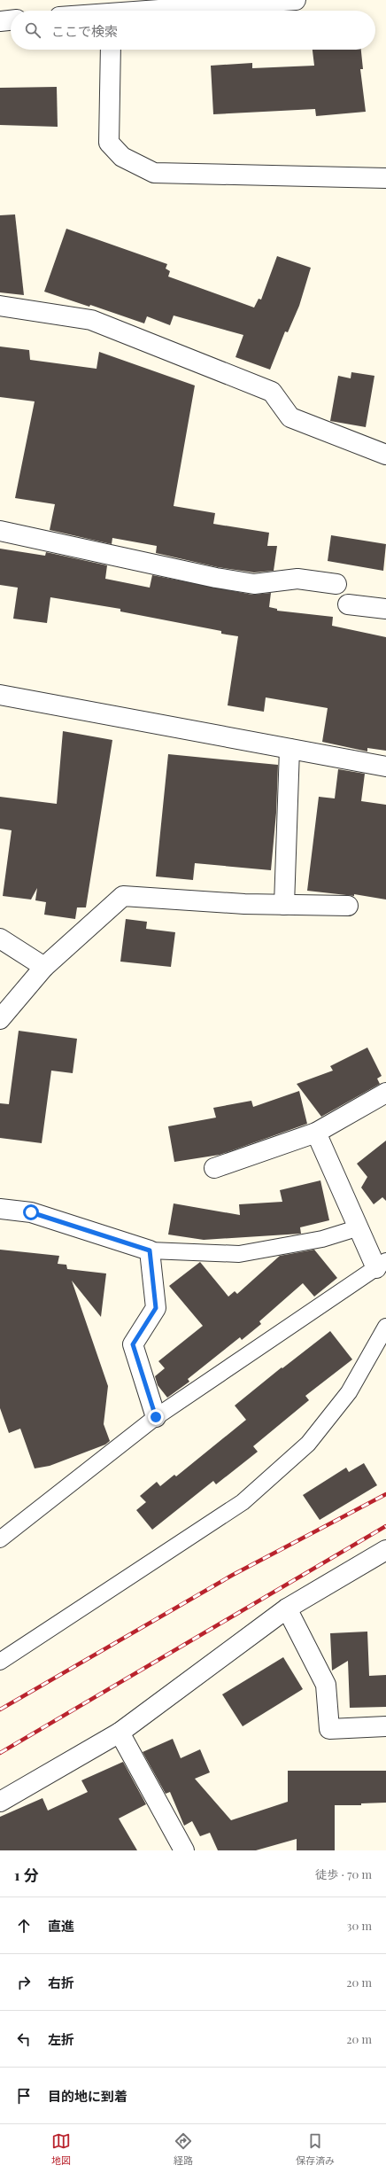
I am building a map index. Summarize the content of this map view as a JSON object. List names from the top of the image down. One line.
{"page":{"search":"ここで検索","heading":["1 分","徒歩 · 70 m"],"list":[["直進","30 m"],["右折","20 m"],["左折","20 m"],"目的地に到着"],"nav":["地図","経路","保存済み"]}}
